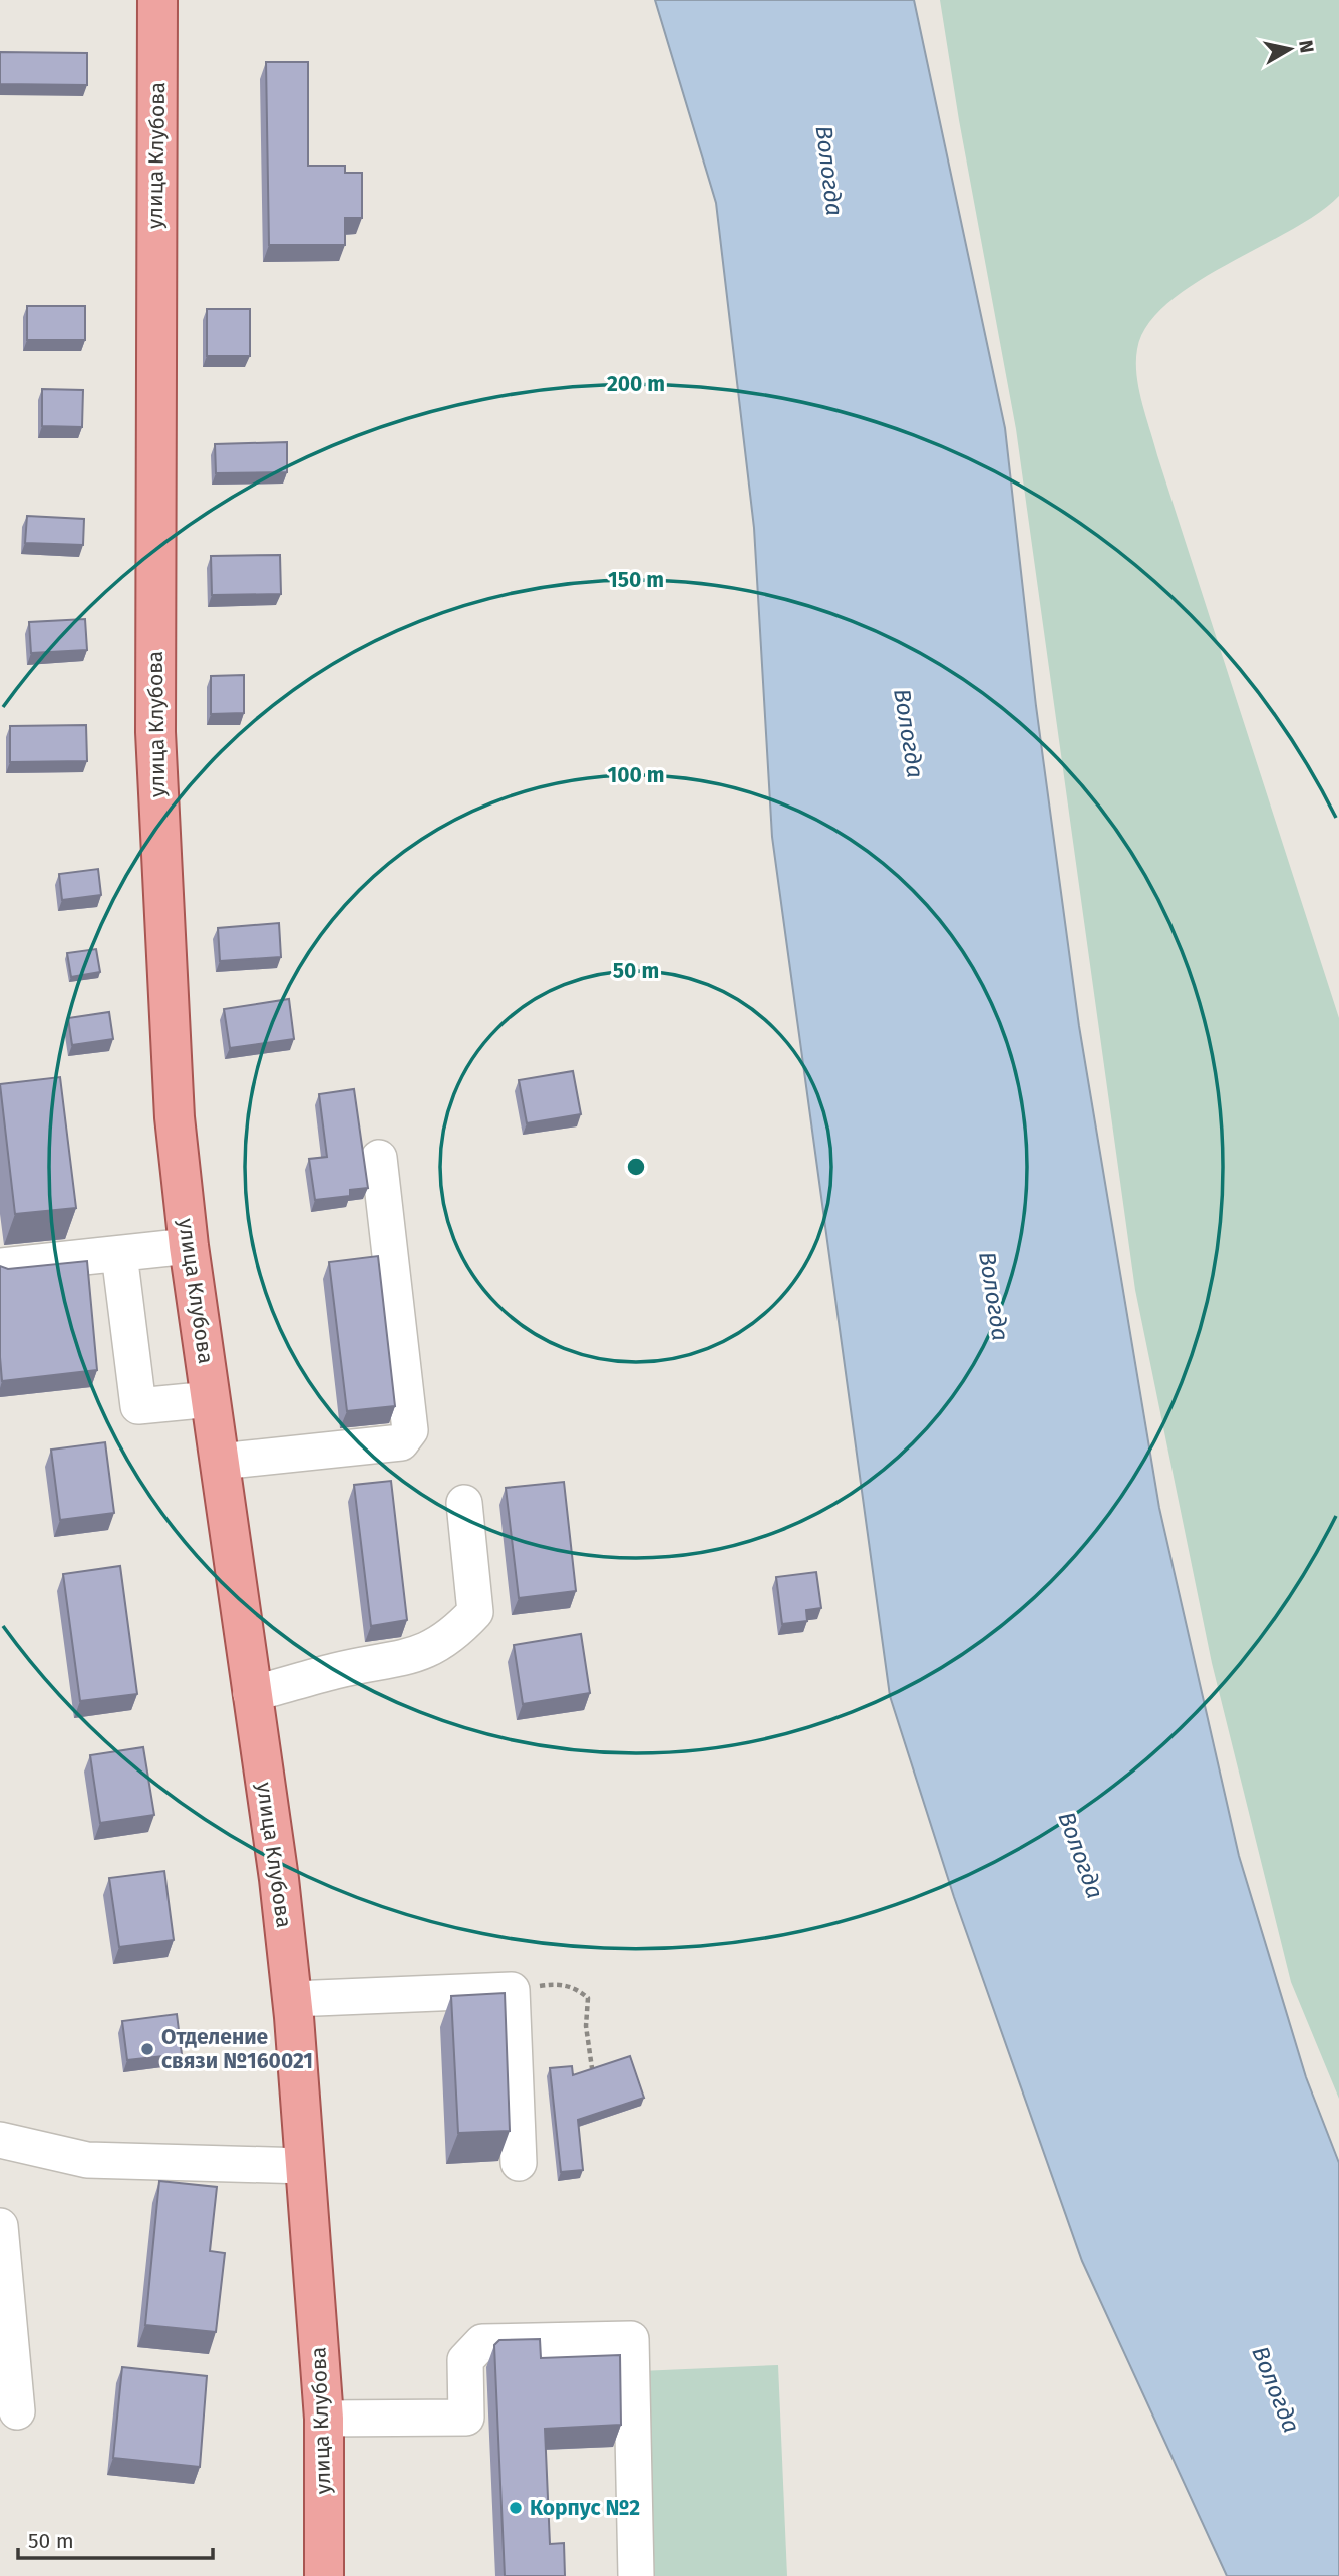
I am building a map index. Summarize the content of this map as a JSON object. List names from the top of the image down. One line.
{"streets":{"main road":["улица Клубова"]},"water":["Вологда"],"places":["Отделение связи №160021","Корпус №2"],"scale_bar":"50 m","north":"right","rings":["200 m","150 m","100 m","50 m"]}
